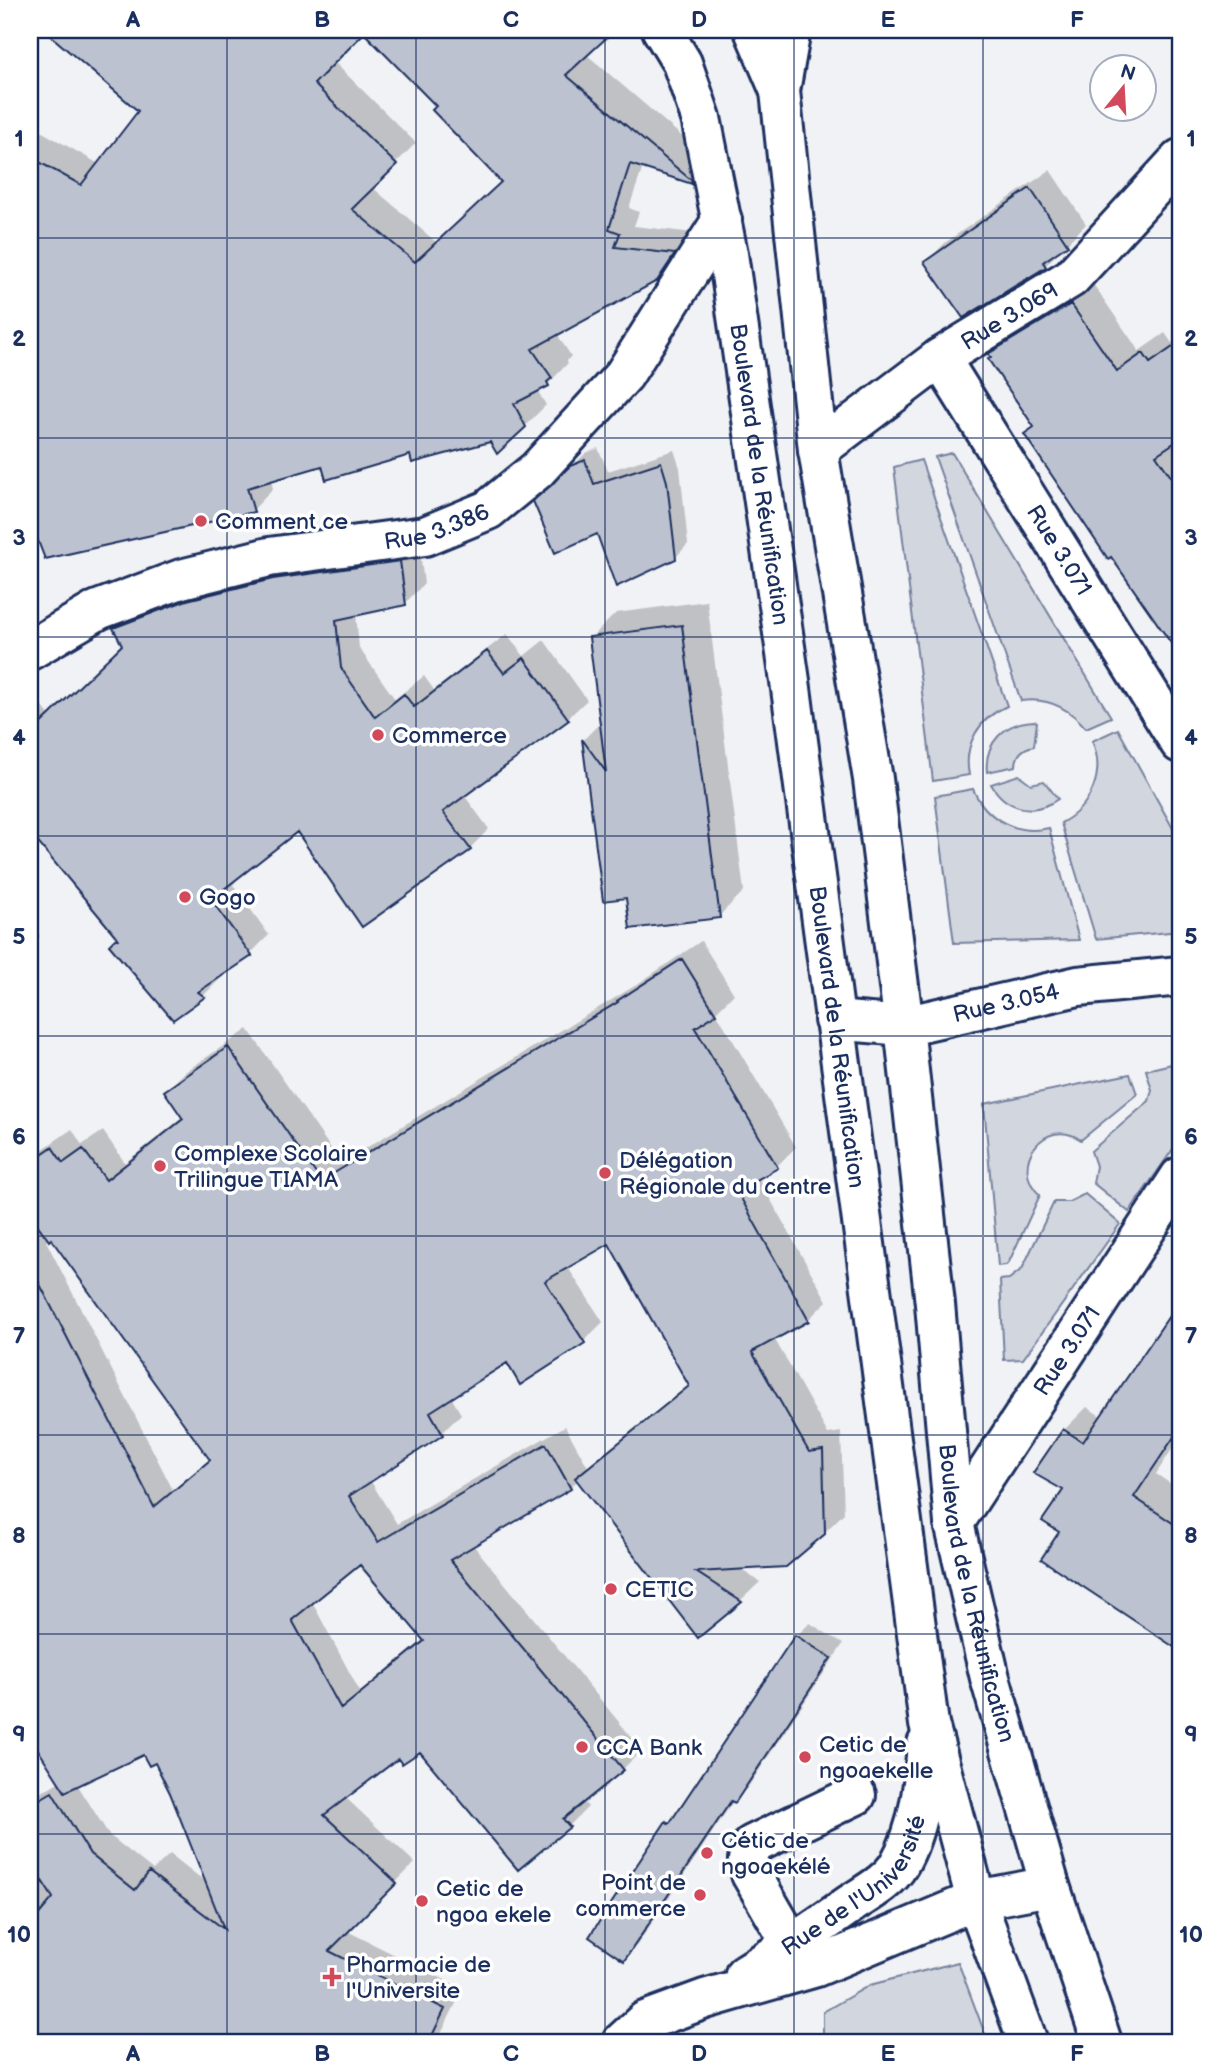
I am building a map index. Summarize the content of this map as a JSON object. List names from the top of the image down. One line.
{"streets":{"main road":["Rue 3.069","Boulevard de la Réunification","Rue 3.386","Rue 3.071","Rue 3.054","Rue de l'Université"]},"crossings":[["Rue 3.069","Boulevard de la Réunification"],["Rue 3.069","Rue 3.071"],["Boulevard de la Réunification","Rue 3.386"],["Boulevard de la Réunification","Rue 3.071"],["Boulevard de la Réunification","Rue 3.054"],["Boulevard de la Réunification","Rue de l'Université"]],"places":{"other":["Comment ce","Commerce","Gogo","Complexe Scolaire Trilingue TIAMA","Délégation Régionale du centre","CETIC","CCA Bank","Cetic de ngoaekelle","Cétic de ngoaekélé","Point de commerce","Cetic de ngoa ekele"],"health":["Pharmacie de l'Universite"]},"north":"top","grid":{"columns":["A","B","C","D","E","F"],"rows":["1","2","3","4","5","6","7","8","9","10"]}}
